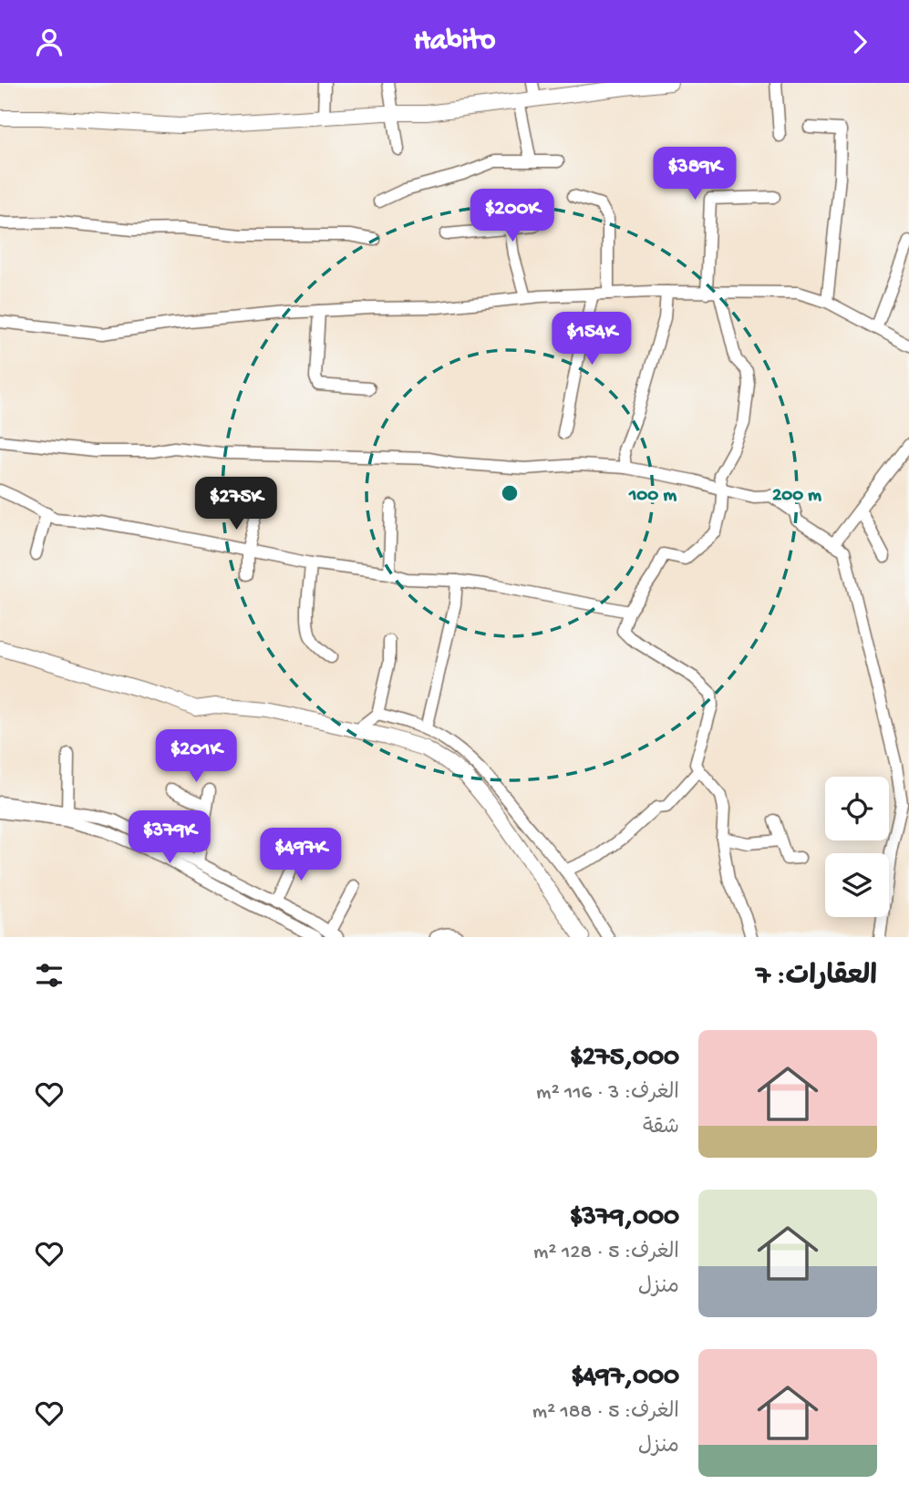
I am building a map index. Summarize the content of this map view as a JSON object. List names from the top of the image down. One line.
{"page":{"header":"Habito","price":["$389K","$200K","$154K","$275K","$201K","$379K","$497K"],"heading":"العقارات: 7","list":[{"name":"$275,000","note":"الغرف: 3 · 116 m² · شقة"},{"name":"$379,000","note":"الغرف: 5 · 128 m² · منزل"},{"name":"$497,000","note":"الغرف: 5 · 188 m² · منزل"}]},"rings":["100 m","200 m"]}
